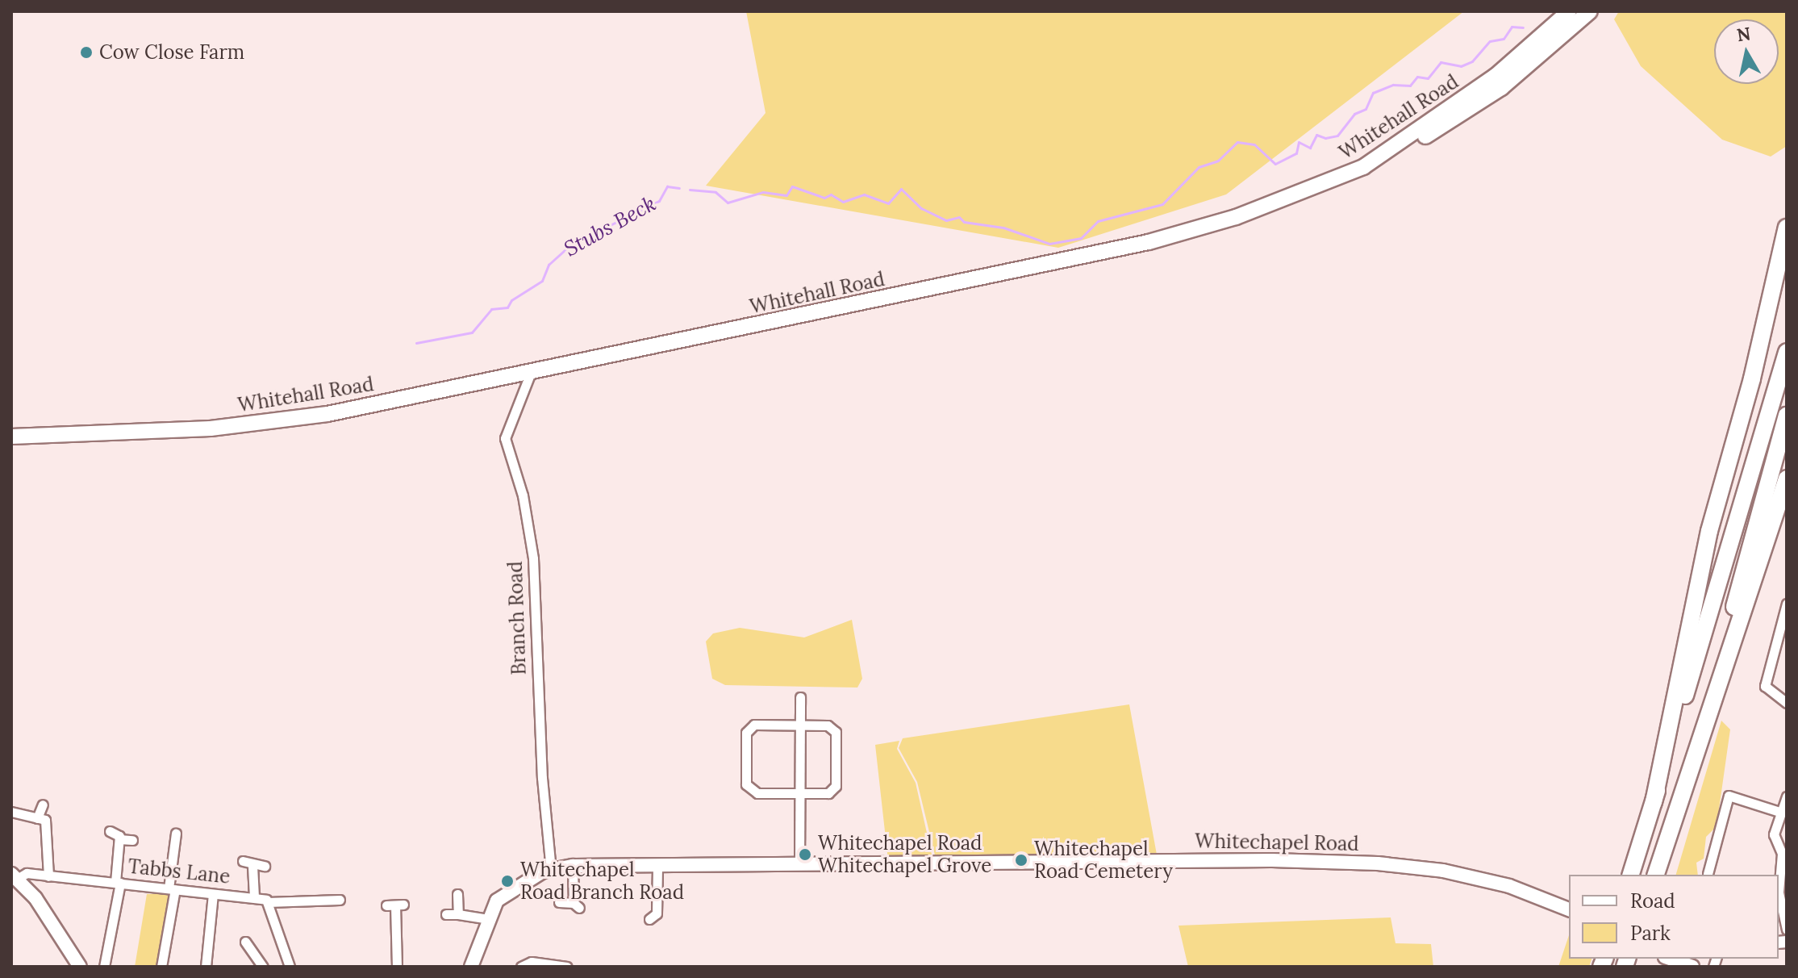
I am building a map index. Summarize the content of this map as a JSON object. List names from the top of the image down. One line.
{"streets":{"highway":["Whitehall Road"],"main road":["Whitechapel Road"],"street":["Branch Road","Tabbs Lane"]},"crossings":[["Whitehall Road","Branch Road"],["Branch Road","Whitechapel Road"]],"water":["Stubs Beck"],"places":["Cow Close Farm","Whitechapel Road Whitechapel Grove","Whitechapel Road Cemetery","Whitechapel Road Branch Road"],"legend":["Road","Park"],"north":"top"}
